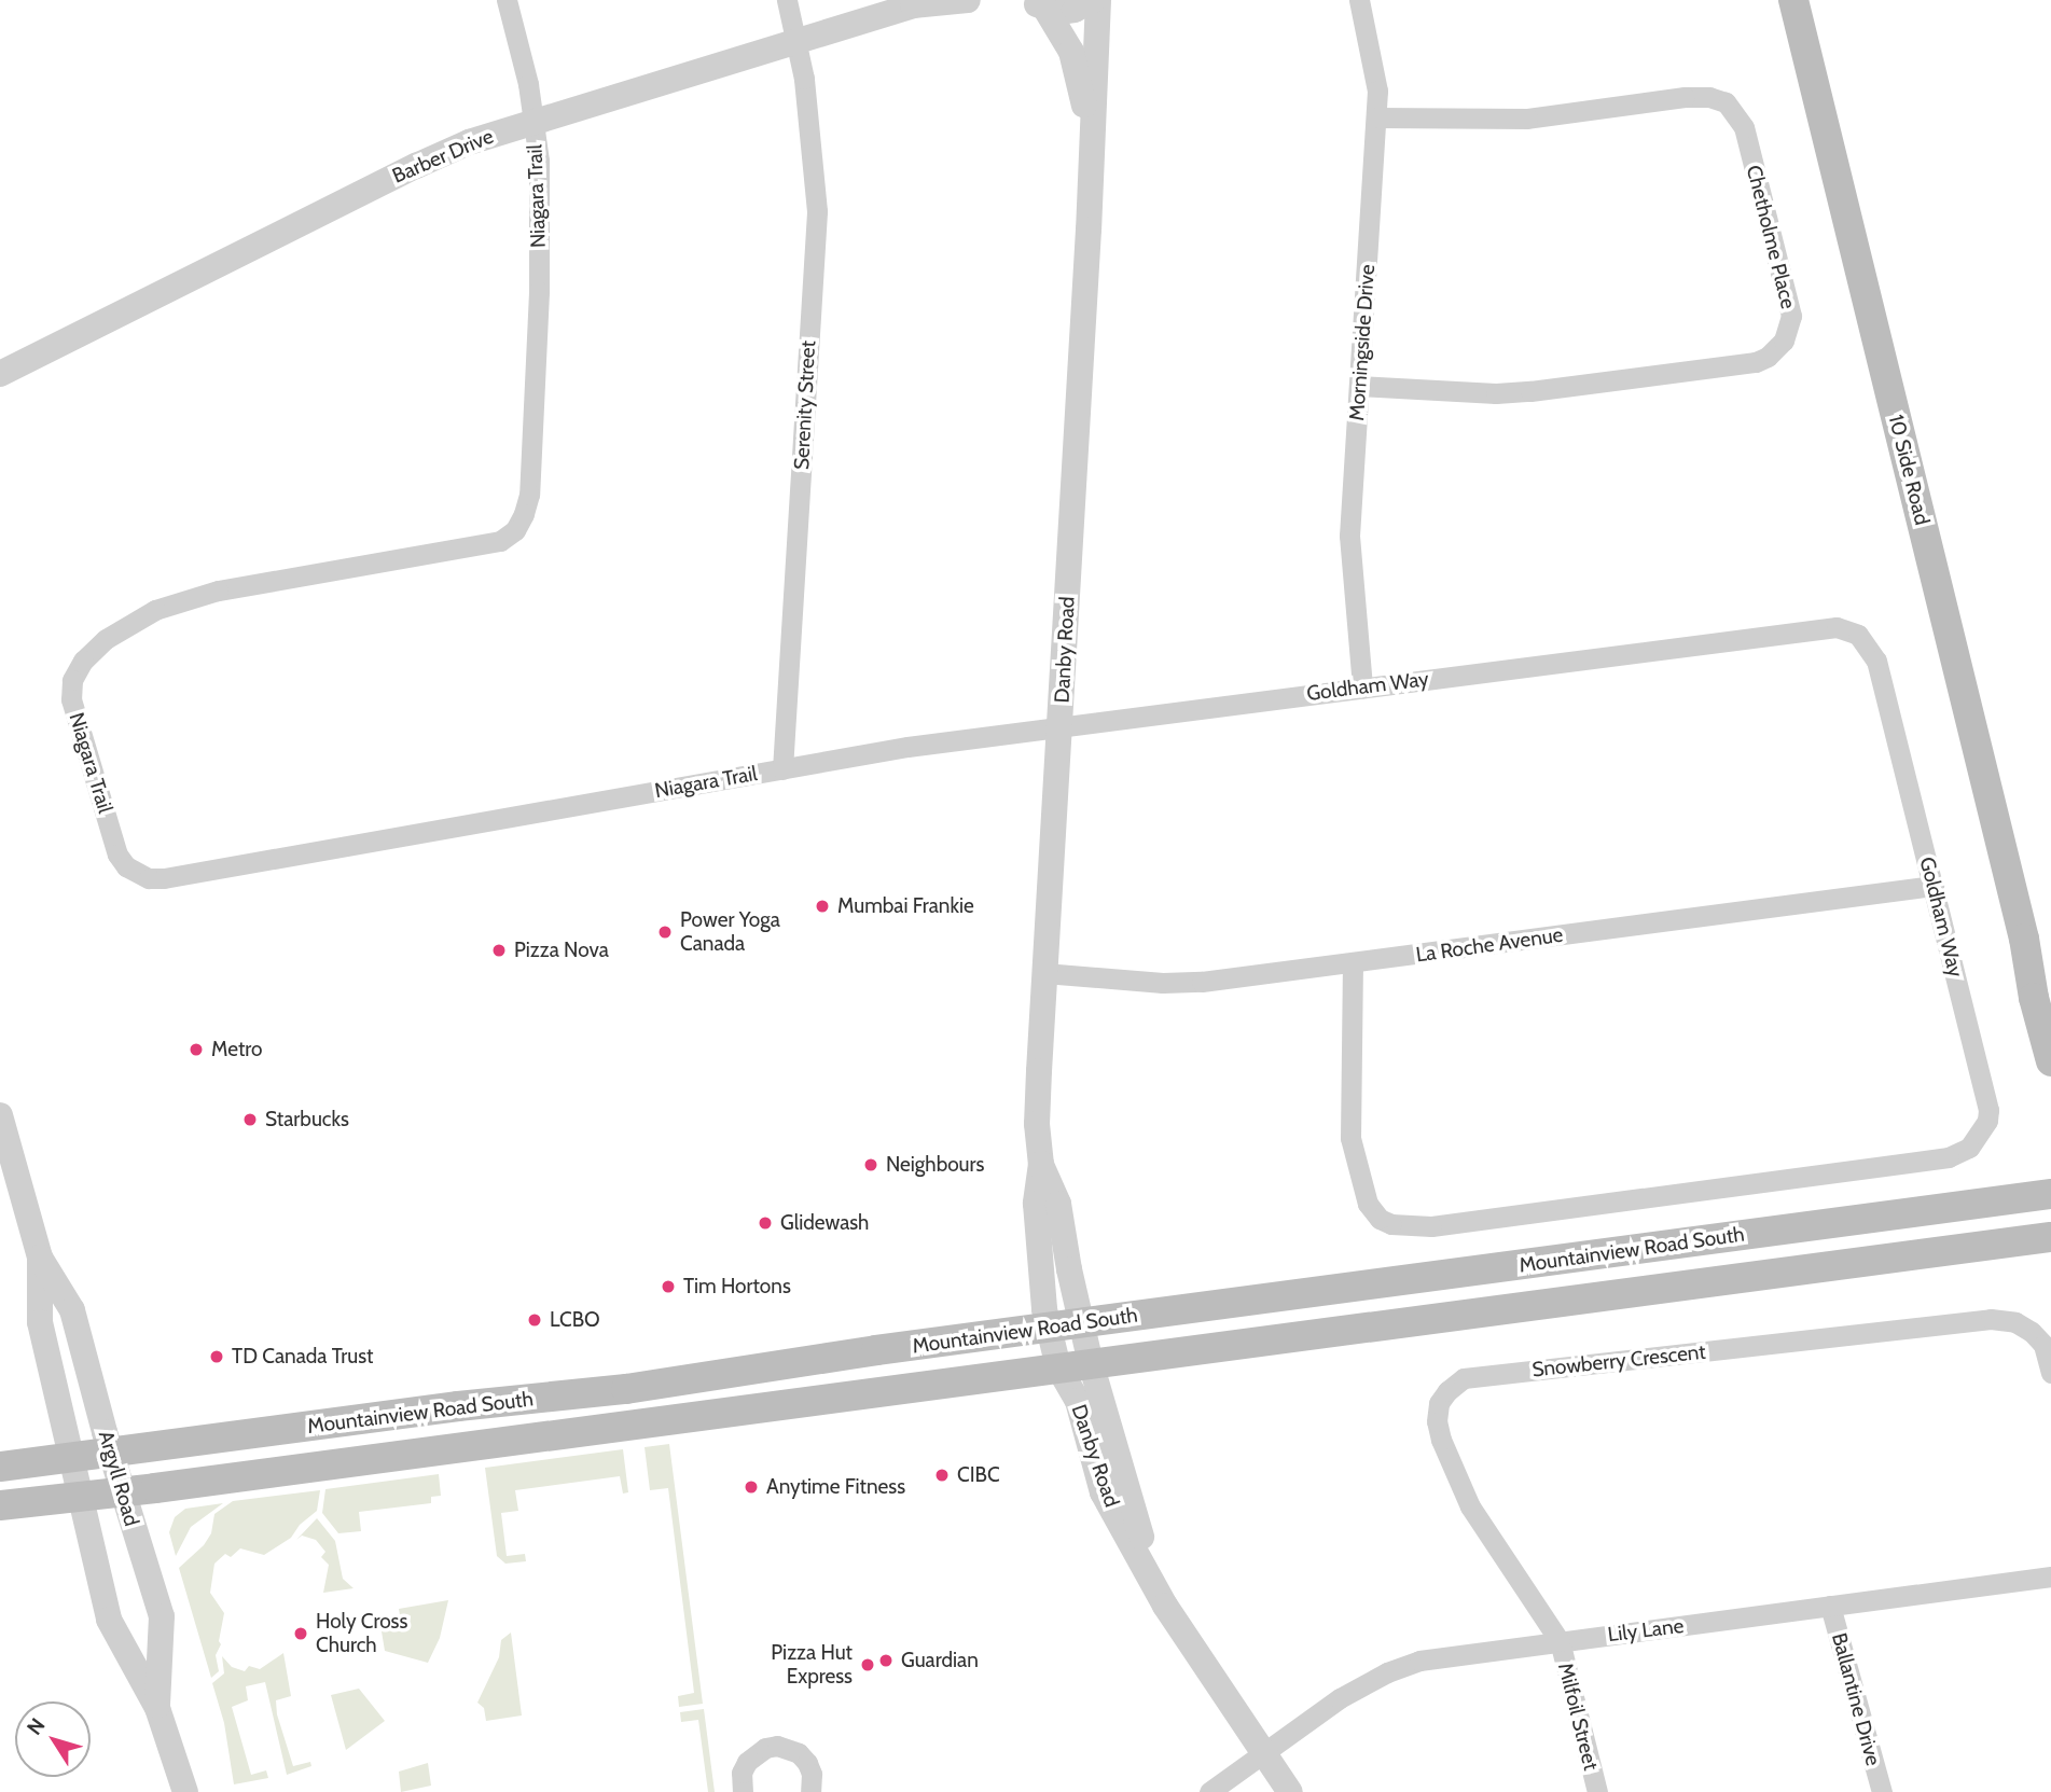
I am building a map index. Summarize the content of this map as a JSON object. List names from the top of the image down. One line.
{"streets":{"main road":["10 Side Road","Mountainview Road South"],"street":["Barber Drive","Niagara Trail","Chetholme Place","Morningside Drive","Serenity Street","Danby Road","Goldham Way","La Roche Avenue","Snowberry Crescent","Argyll Road","Lily Lane","Ballantine Drive","Milfoil Street"]},"crossings":[["Barber Drive","Niagara Trail"],["Barber Drive","Serenity Street"],["Niagara Trail","Serenity Street"],["Niagara Trail","Danby Road"],["Niagara Trail","Goldham Way"],["Chetholme Place","Morningside Drive"],["Morningside Drive","Goldham Way"],["Danby Road","Goldham Way"],["Danby Road","La Roche Avenue"],["Danby Road","Mountainview Road South"],["Danby Road","Lily Lane"],["Goldham Way","La Roche Avenue"],["Mountainview Road South","Argyll Road"],["Snowberry Crescent","Lily Lane"],["Snowberry Crescent","Milfoil Street"],["Lily Lane","Ballantine Drive"],["Lily Lane","Milfoil Street"]],"places":["Mumbai Frankie","Power Yoga Canada","Pizza Nova","Metro","Starbucks","Neighbours","Glidewash","Tim Hortons","LCBO","TD Canada Trust","CIBC","Anytime Fitness","Holy Cross Church","Guardian","Pizza Hut Express"],"north":"top left"}
